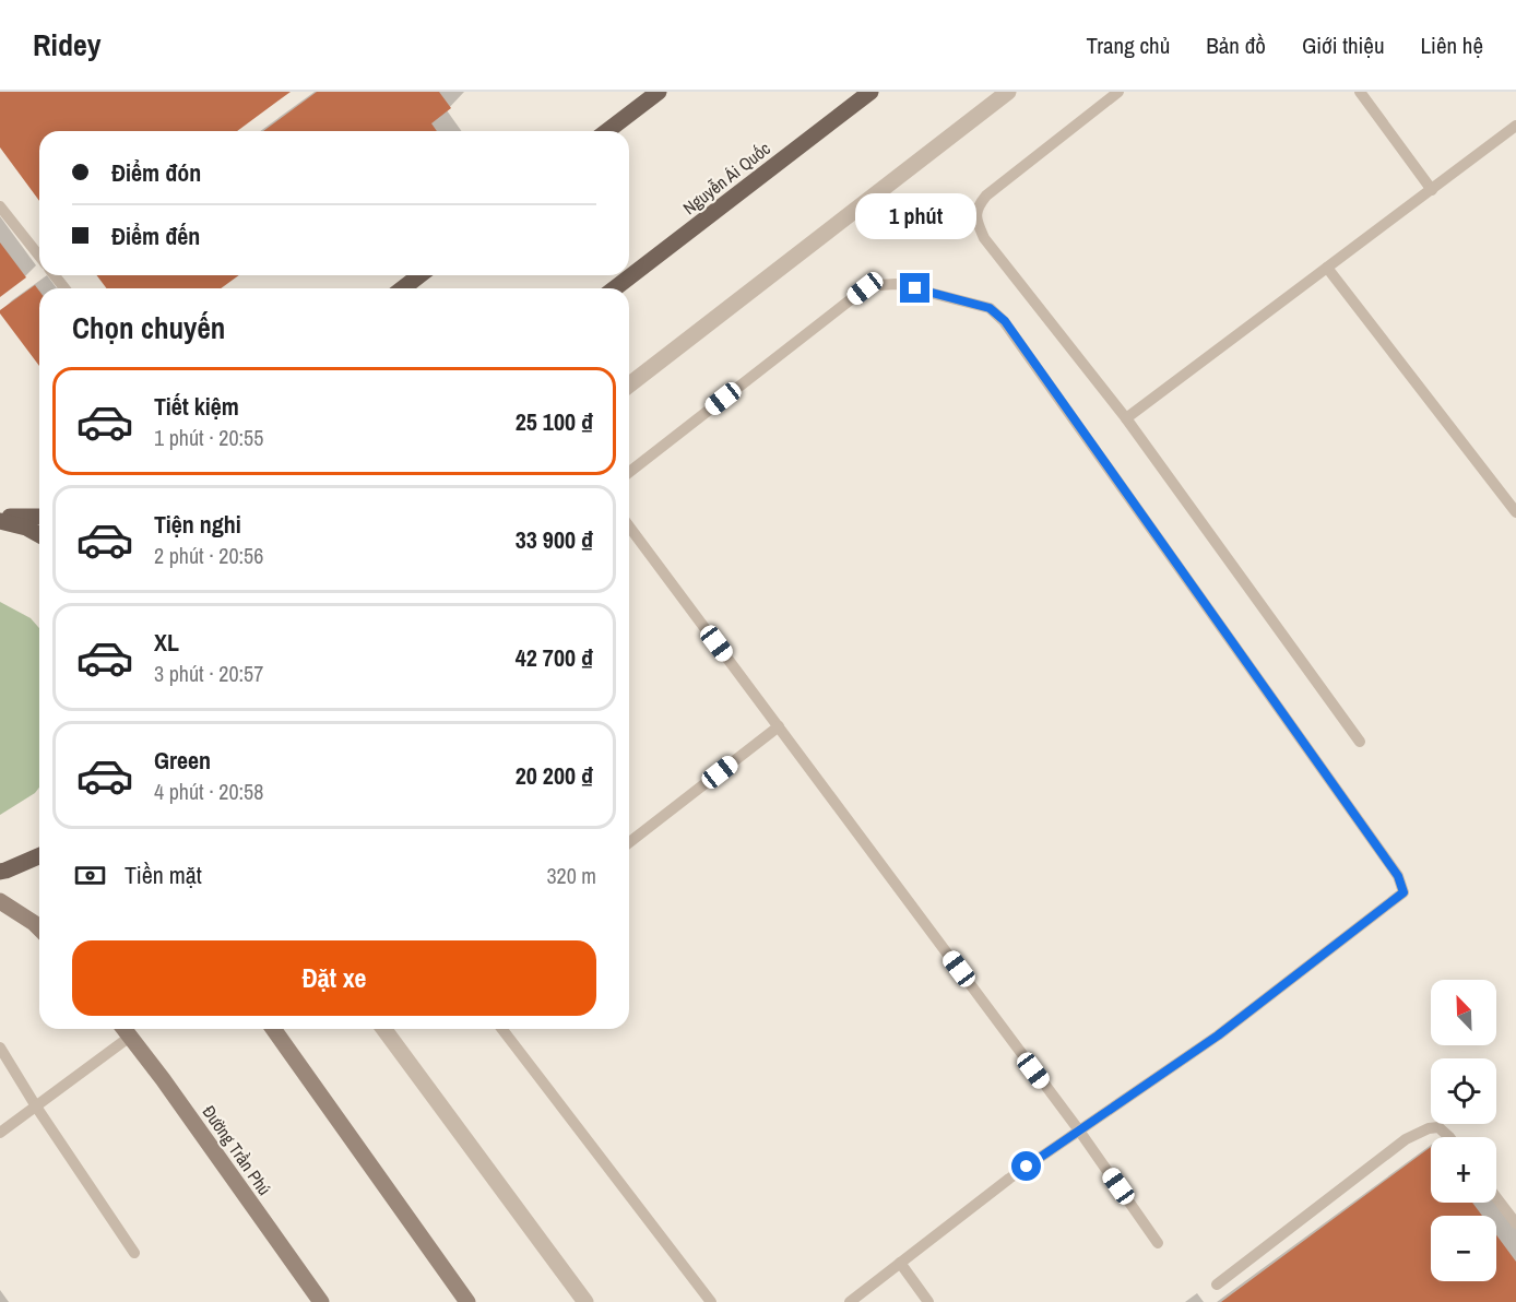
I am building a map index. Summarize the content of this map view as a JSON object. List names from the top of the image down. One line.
{"streets":{"main road":["Nguyễn Ái Quốc","Đường Trần Phú"]},"north":"top left","page":{"header":"Ridey","nav":["Trang chủ","Bản đồ","Giới thiệu","Liên hệ"],"banner":["Điểm đón","Điểm đến"],"bubble":"1 phút","heading":"Chọn chuyến","list":[{"name":"Tiết kiệm","note":"1 phút · 20:55","value":"25 100 ₫"},{"name":"Tiện nghi","note":"2 phút · 20:56","value":"33 900 ₫"},{"name":"XL","note":"3 phút · 20:57","value":"42 700 ₫"},{"name":"Green","note":"4 phút · 20:58","value":"20 200 ₫"}],"pay":["Tiền mặt","320 m"],"buttons":"Đặt xe","map_buttons":["+","−"]}}
